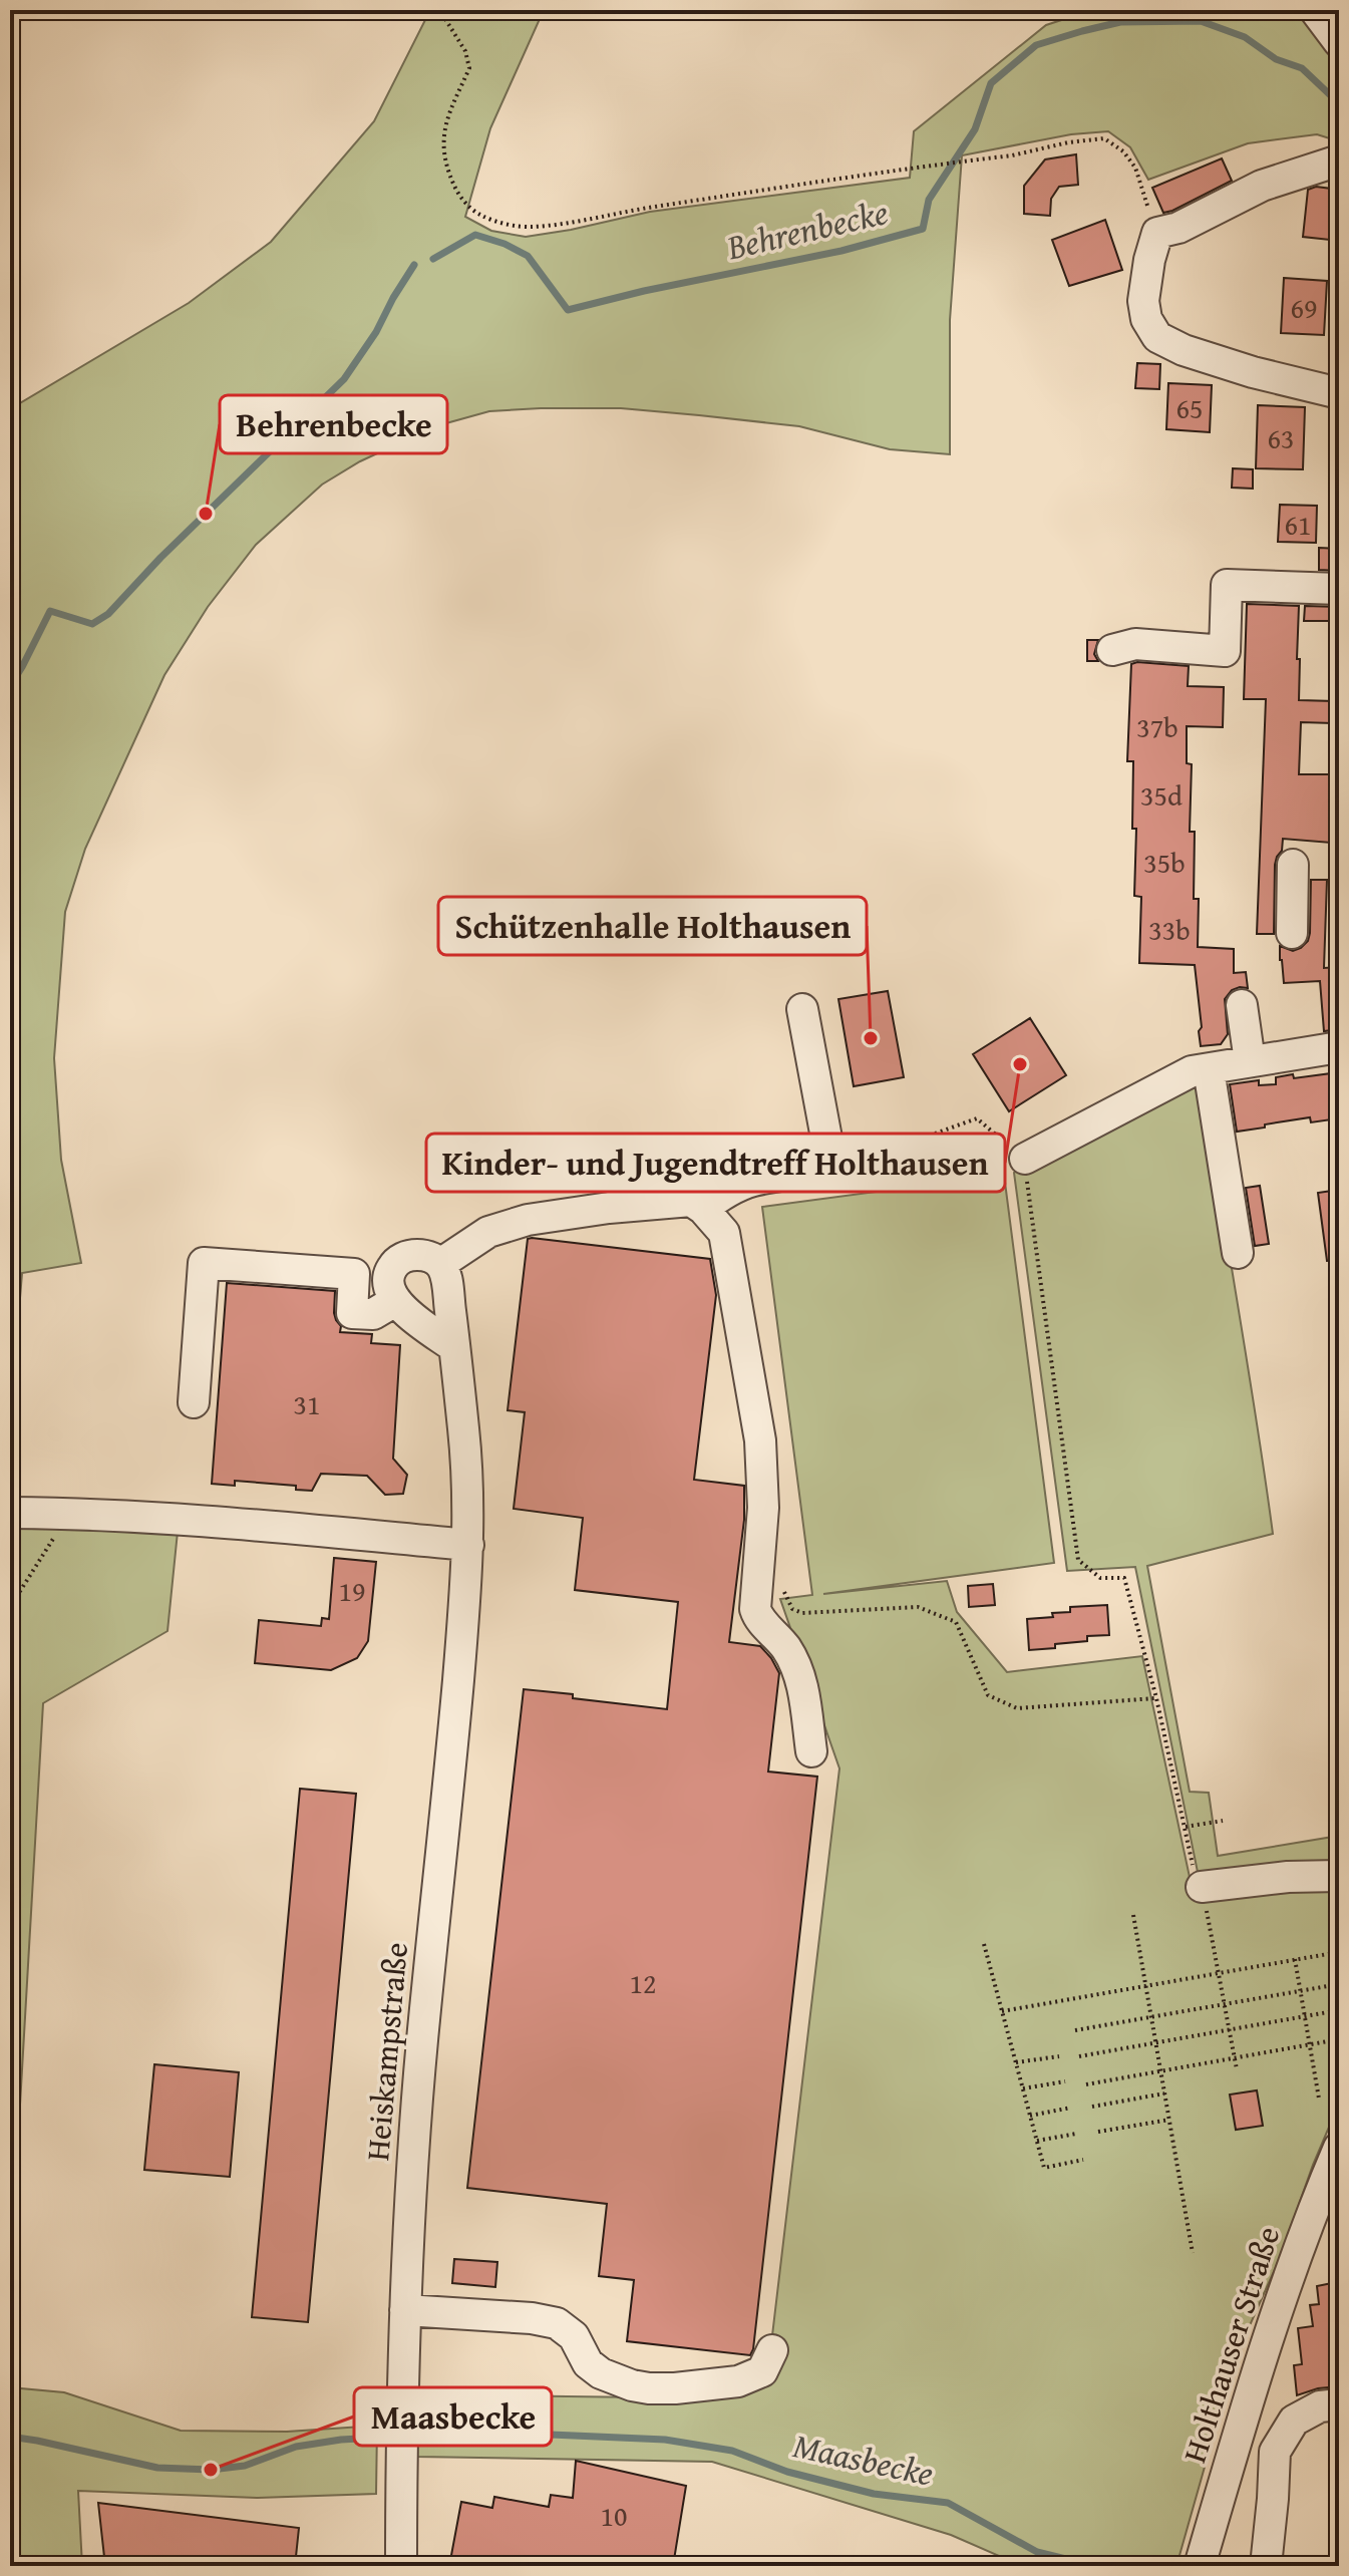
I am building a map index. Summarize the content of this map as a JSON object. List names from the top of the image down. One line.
{"streets":{"street":["Heiskampstraße","Holthauser Straße"]},"water":["Behrenbecke","Maasbecke"],"places":["Behrenbecke","Schützenhalle Holthausen","Kinder- und Jugendtreff Holthausen","Maasbecke"],"house_numbers":["69","65","63","61","37b","35d","35b","33b","31","19","12","10"]}
